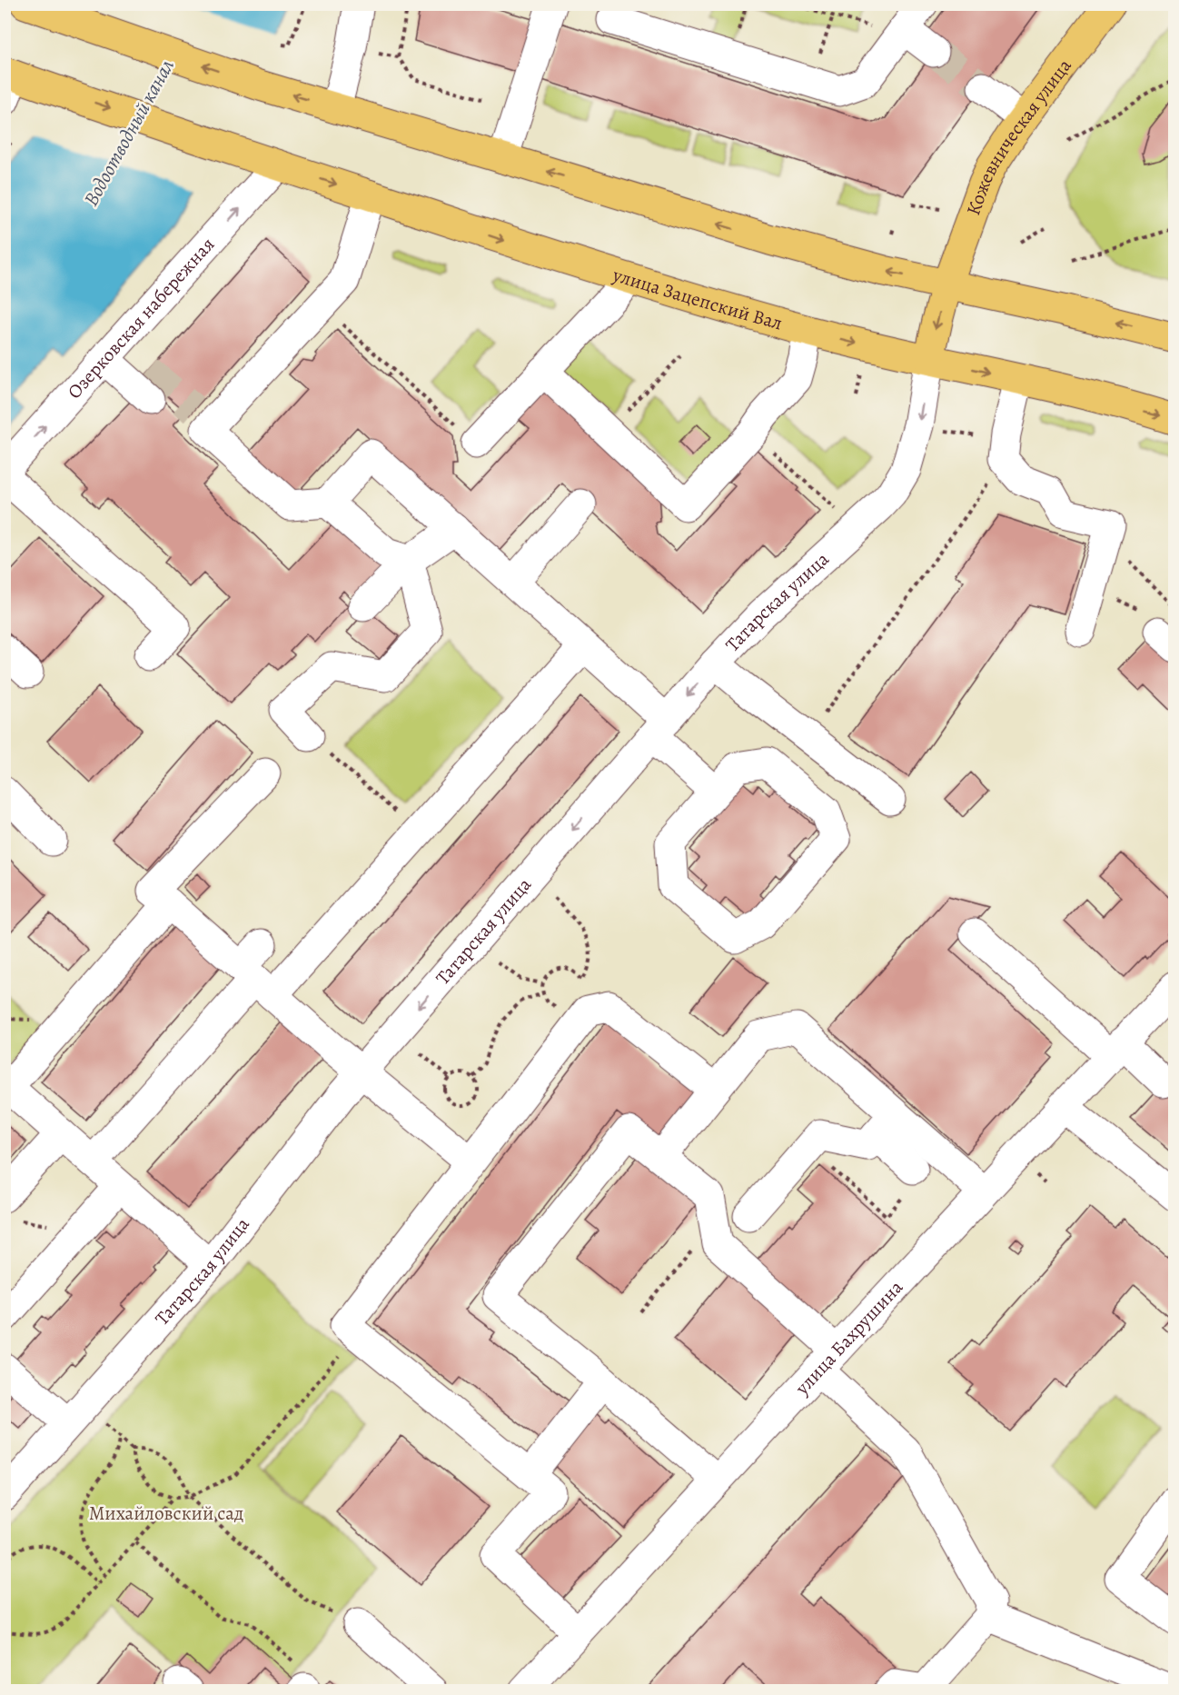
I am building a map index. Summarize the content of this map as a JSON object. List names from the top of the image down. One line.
{"streets":{"main road":["Кожевническая улица","улица Зацепский Вал"],"street":["Озерковская набережная","Татарская улица","улица Бахрушина"]},"crossings":[["Кожевническая улица","улица Зацепский Вал"],["Кожевническая улица","Татарская улица"],["улица Зацепский Вал","Озерковская набережная"],["улица Зацепский Вал","Татарская улица"]],"one_way":["Озерковская набережная"],"water":["Водоотводный канал"],"parks":["Михайловский сад"]}
